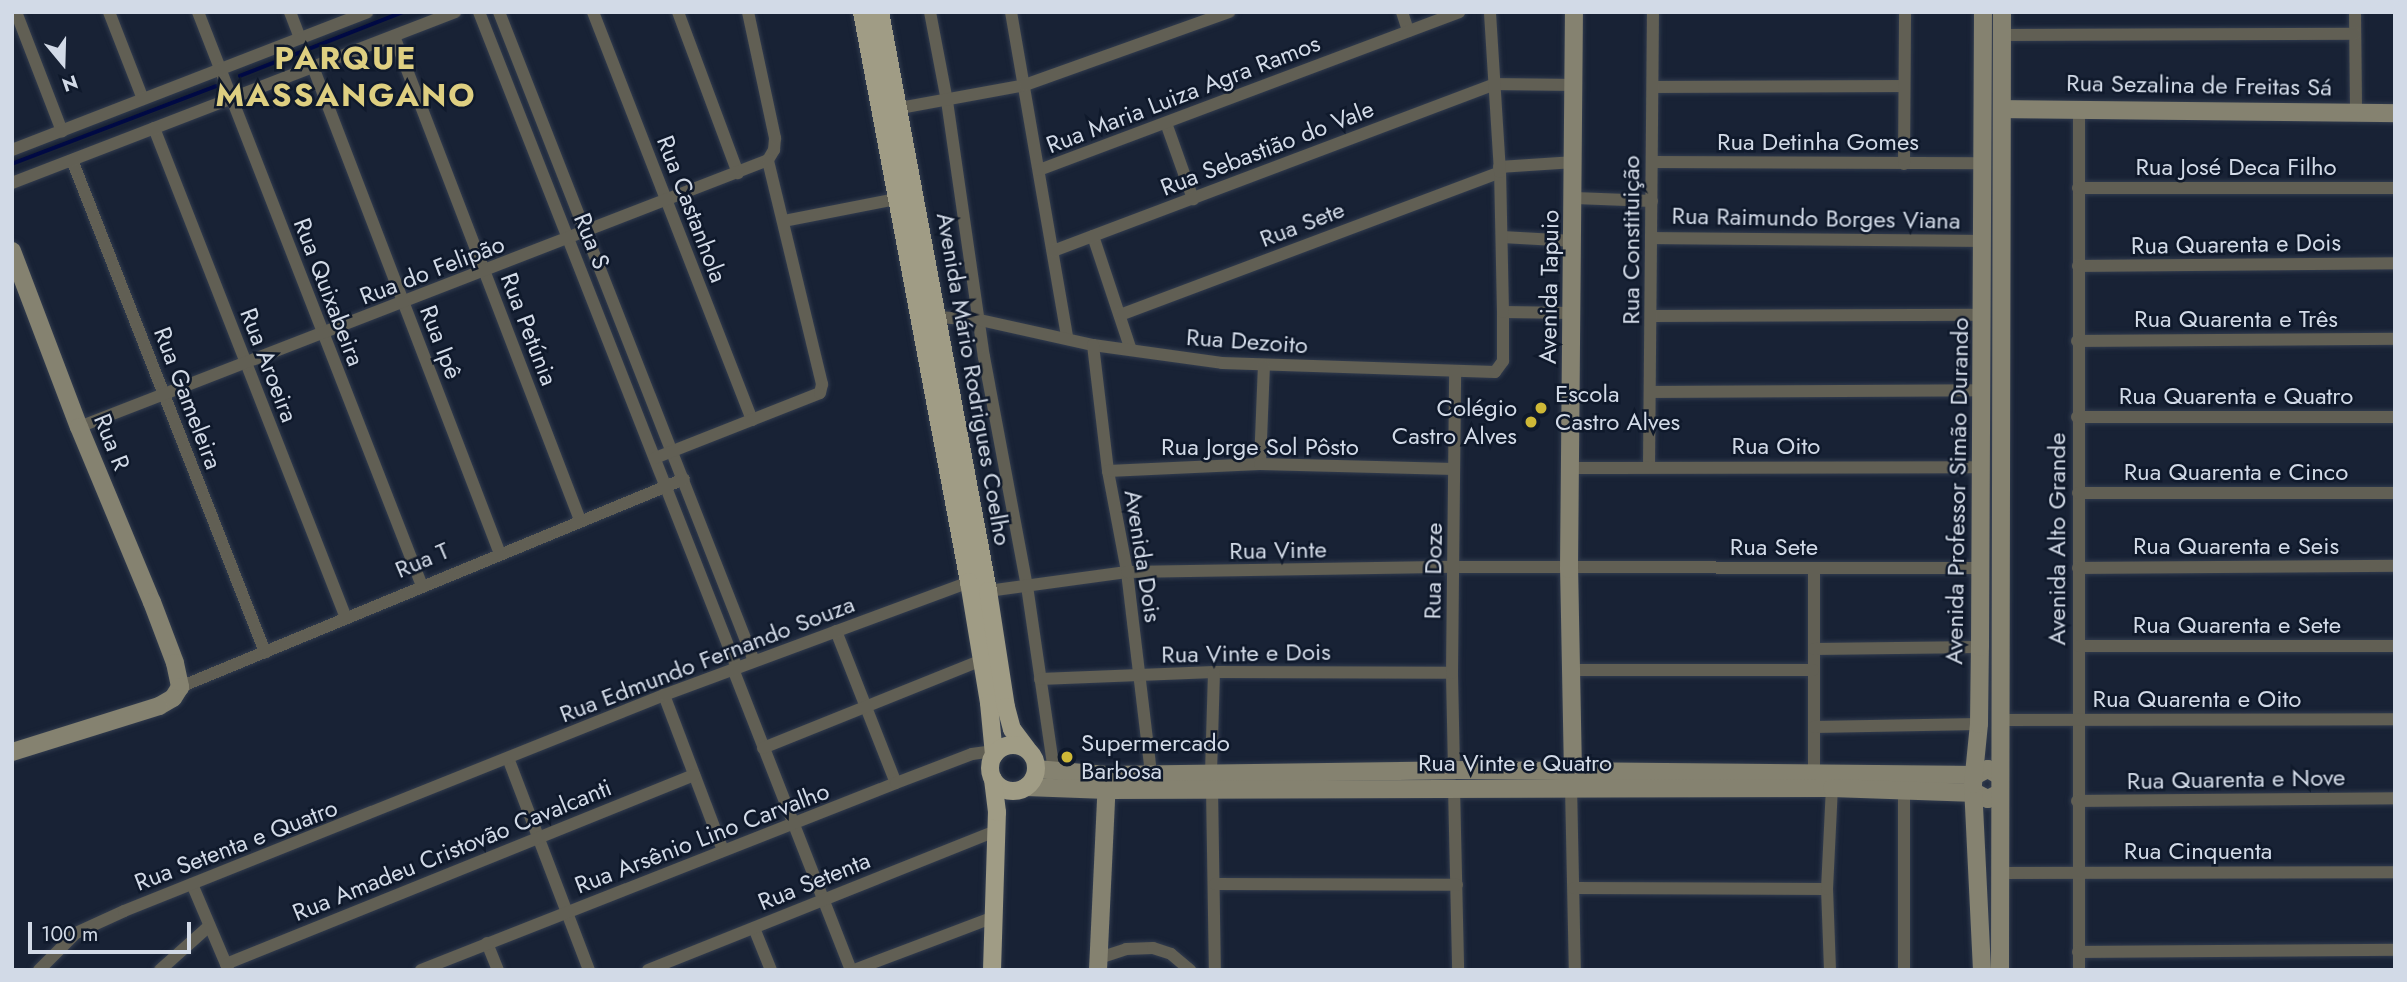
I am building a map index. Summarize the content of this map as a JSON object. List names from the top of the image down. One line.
{"streets":{"main road":["Avenida Mário Rodrigues Coelho"],"street":["Rua Sezalina de Freitas Sá","Rua Maria Luiza Agra Ramos","Rua Detinha Gomes","Rua Sebastião do Vale","Rua José Deca Filho","Rua Castanhola","Rua Raimundo Borges Viana","Rua Sete","Rua Constituição","Rua S","Rua Quarenta e Dois","Rua do Felipão","Avenida Tapuio","Rua Quixabeira","Rua Quarenta e Três","Rua Petúnia","Rua Dezoito","Rua Ipê","Rua Aroeira","Rua Quarenta e Quatro","Rua Gameleira","Rua R","Rua Oito","Rua Jorge Sol Pôsto","Rua Quarenta e Cinco","Avenida Professor Simão Durando","Avenida Alto Grande","Rua Quarenta e Seis","Rua Vinte","Avenida Dois","Rua T","Rua Doze","Rua Quarenta e Sete","Rua Vinte e Dois","Rua Edmundo Fernando Souza","Rua Quarenta e Oito","Rua Vinte e Quatro","Rua Quarenta e Nove","Rua Arsênio Lino Carvalho","Rua Setenta e Quatro","Rua Amadeu Cristovão Cavalcanti","Rua Cinquenta","Rua Setenta"]},"crossings":[["Rua Sezalina de Freitas Sá","Avenida Professor Simão Durando"],["Rua Sezalina de Freitas Sá","Avenida Alto Grande"],["Rua Detinha Gomes","Rua Constituição"],["Rua Detinha Gomes","Avenida Professor Simão Durando"],["Rua José Deca Filho","Avenida Alto Grande"],["Rua Castanhola","Rua do Felipão"],["Rua Raimundo Borges Viana","Rua Constituição"],["Rua Raimundo Borges Viana","Avenida Professor Simão Durando"],["Rua Sete","Avenida Tapuio"],["Rua Sete","Avenida Professor Simão Durando"],["Rua Sete","Rua Vinte"],["Rua Constituição","Rua Oito"],["Rua S","Rua do Felipão"],["Rua S","Rua T"],["Rua S","Rua Edmundo Fernando Souza"],["Rua S","Rua Arsênio Lino Carvalho"],["Rua S","Rua Setenta"],["Rua Quarenta e Dois","Avenida Alto Grande"],["Rua do Felipão","Rua Quixabeira"],["Rua do Felipão","Rua Petúnia"],["Rua do Felipão","Rua Ipê"],["Rua do Felipão","Rua Aroeira"],["Rua do Felipão","Rua Gameleira"],["Rua do Felipão","Rua R"],["Avenida Tapuio","Rua Oito"],["Avenida Tapuio","Rua Vinte"],["Avenida Tapuio","Rua Vinte e Quatro"],["Rua Quixabeira","Rua T"],["Rua Quarenta e Três","Avenida Alto Grande"],["Rua Petúnia","Rua T"],["Rua Dezoito","Avenida Mário Rodrigues Coelho"],["Rua Dezoito","Avenida Dois"],["Rua Dezoito","Rua Doze"],["Rua Ipê","Rua T"],["Rua Aroeira","Rua T"],["Avenida Mário Rodrigues Coelho","Rua Vinte"],["Avenida Mário Rodrigues Coelho","Rua Edmundo Fernando Souza"],["Avenida Mário Rodrigues Coelho","Rua Vinte e Quatro"],["Avenida Mário Rodrigues Coelho","Rua Arsênio Lino Carvalho"],["Rua Quarenta e Quatro","Avenida Alto Grande"],["Rua Gameleira","Rua T"],["Rua R","Rua T"],["Rua Oito","Avenida Professor Simão Durando"],["Rua Jorge Sol Pôsto","Avenida Dois"],["Rua Jorge Sol Pôsto","Rua Doze"],["Rua Quarenta e Cinco","Avenida Alto Grande"],["Avenida Professor Simão Durando","Rua Quarenta e Oito"],["Avenida Professor Simão Durando","Rua Vinte e Quatro"],["Avenida Professor Simão Durando","Rua Cinquenta"],["Avenida Alto Grande","Rua Quarenta e Seis"],["Avenida Alto Grande","Rua Quarenta e Sete"],["Avenida Alto Grande","Rua Quarenta e Oito"],["Avenida Alto Grande","Rua Quarenta e Nove"],["Avenida Alto Grande","Rua Cinquenta"],["Rua Vinte","Avenida Dois"],["Rua Vinte","Rua Doze"],["Avenida Dois","Rua Vinte e Dois"],["Avenida Dois","Rua Vinte e Quatro"],["Rua Doze","Rua Vinte e Dois"],["Rua Doze","Rua Vinte e Quatro"],["Rua Edmundo Fernando Souza","Rua Setenta e Quatro"],["Rua Vinte e Quatro","Rua Arsênio Lino Carvalho"]],"districts":["PARQUE MASSANGANO"],"places":["Escola Castro Alves","Colégio Castro Alves","Supermercado Barbosa"],"scale_bar":"100 m","north":"bottom"}
